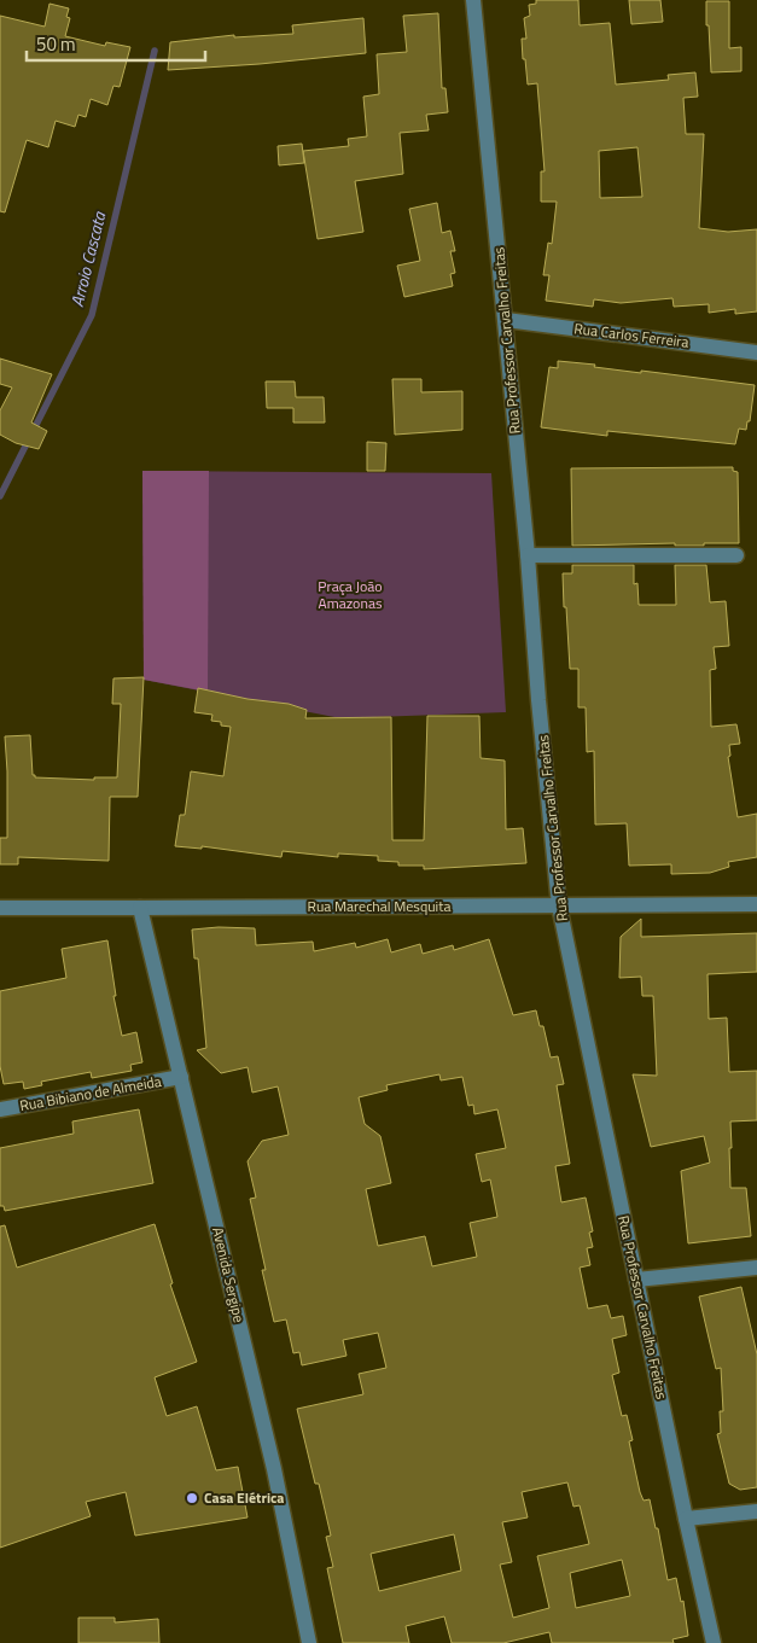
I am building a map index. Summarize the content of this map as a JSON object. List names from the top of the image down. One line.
{"streets":{"street":["Rua Carlos Ferreira","Rua Professor Carvalho Freitas","Rua Marechal Mesquita","Rua Bibiano de Almeida","Avenida Sergipe"]},"crossings":[["Rua Carlos Ferreira","Rua Professor Carvalho Freitas"],["Rua Professor Carvalho Freitas","Rua Marechal Mesquita"],["Rua Marechal Mesquita","Avenida Sergipe"],["Rua Bibiano de Almeida","Avenida Sergipe"]],"water":["Arroio Cascata"],"parks":["Praça João Amazonas"],"places":["Casa Elétrica"],"scale_bar":"50 m"}
